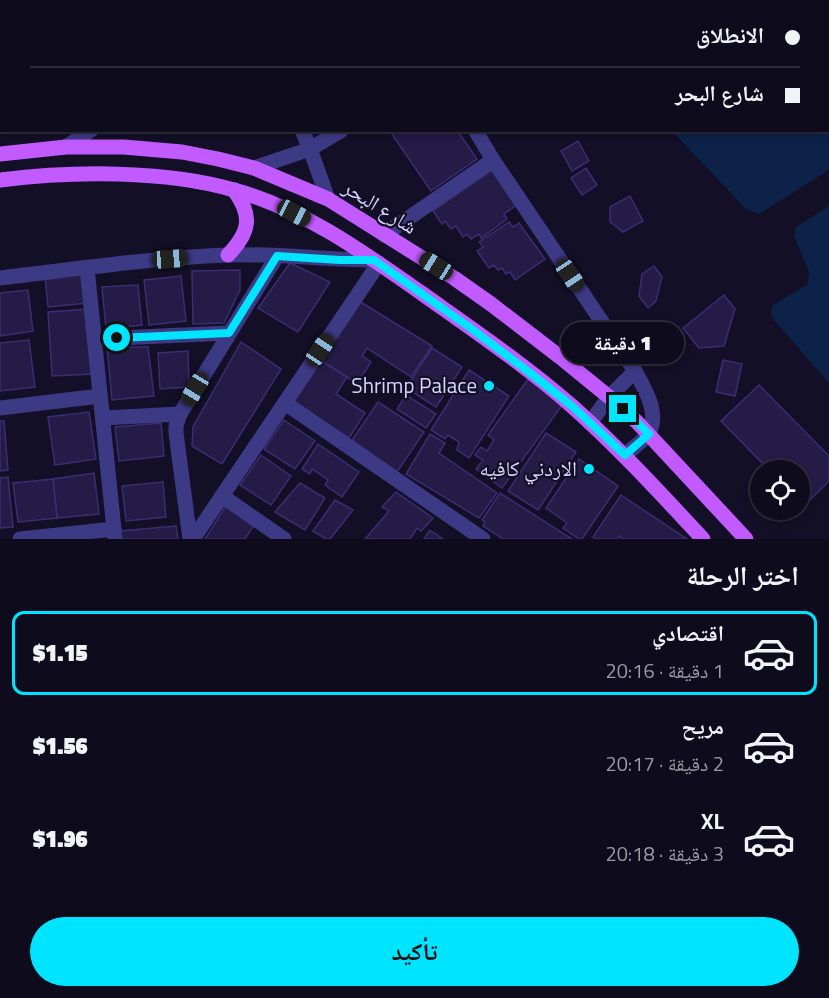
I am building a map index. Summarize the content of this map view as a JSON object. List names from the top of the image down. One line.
{"streets":{"main road":["شارع البحر"]},"places":["Shrimp Palace","الاردني كافيه"],"page":{"banner":["الانطلاق","شارع البحر"],"bubble":"1 دقيقة","heading":"اختر الرحلة","list":[{"name":"اقتصادي","note":"1 دقيقة · 20:16","value":"$1.15"},{"name":"مريح","note":"2 دقيقة · 20:17","value":"$1.56"},{"name":"XL","note":"3 دقيقة · 20:18","value":"$1.96"}],"buttons":"تأكيد"}}
